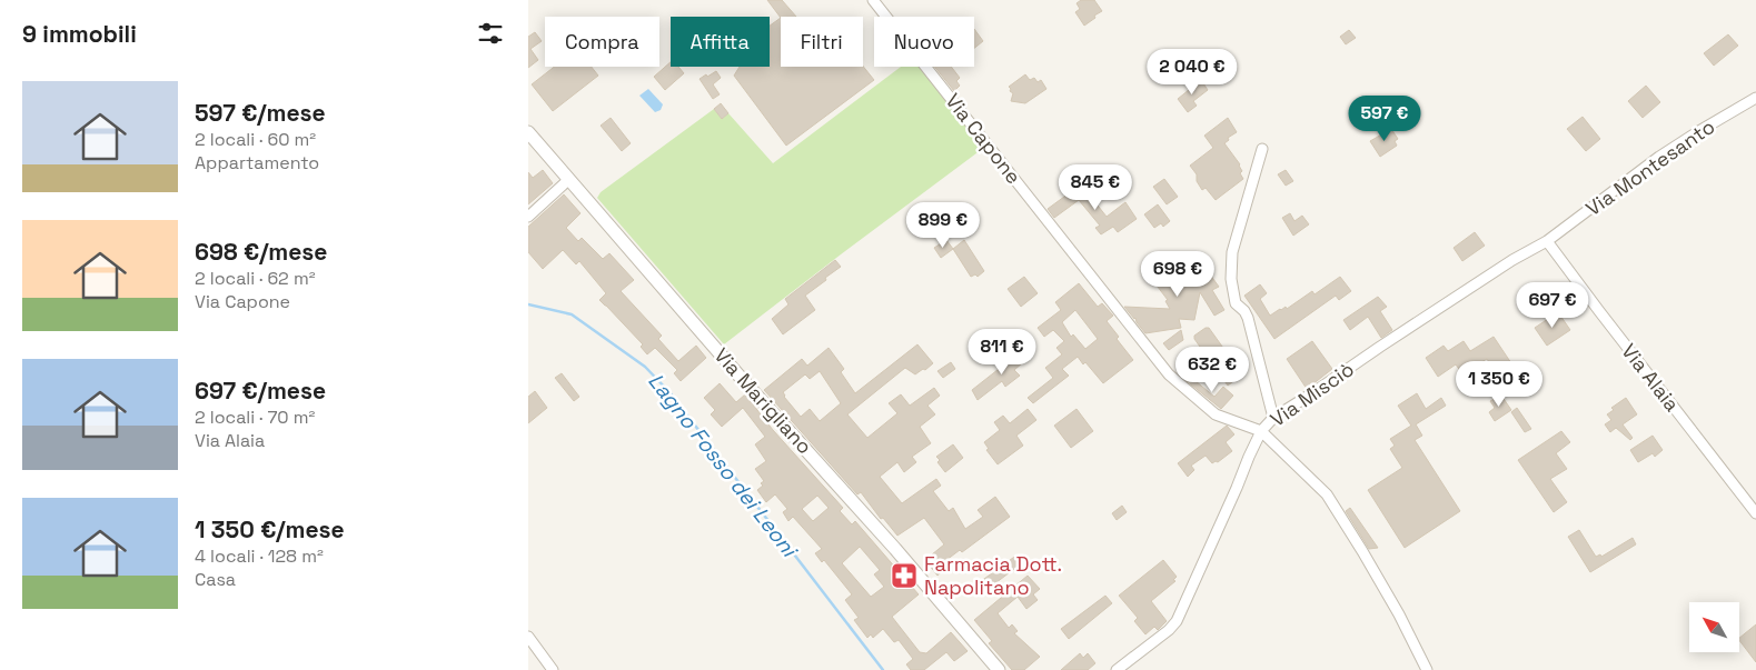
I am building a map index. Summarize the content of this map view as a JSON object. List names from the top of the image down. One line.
{"streets":{"street":["Via Capone","Via Montesanto","Via Alaia","Via Misciò","Via Marigliano"]},"crossings":[["Via Capone","Via Misciò"],["Via Montesanto","Via Alaia"],["Via Montesanto","Via Misciò"],["Via Alaia","Via Misciò"]],"water":["Lagno Fosso dei Leoni"],"places":{"pharmacy":["Farmacia Dott. Napolitano"]},"north":"top left","page":{"heading":"9 immobili","chip":["Compra","Affitta","Filtri","Nuovo"],"price":["2 040 €","597 €","845 €","899 €","698 €","697 €","811 €","632 €","1 350 €"],"list":[{"name":"597 €/mese","note":"2 locali · 60 m² · Appartamento"},{"name":"698 €/mese","note":"2 locali · 62 m² · Via Capone"},{"name":"697 €/mese","note":"2 locali · 70 m² · Via Alaia"},{"name":"1 350 €/mese","note":"4 locali · 128 m² · Casa"}]}}
